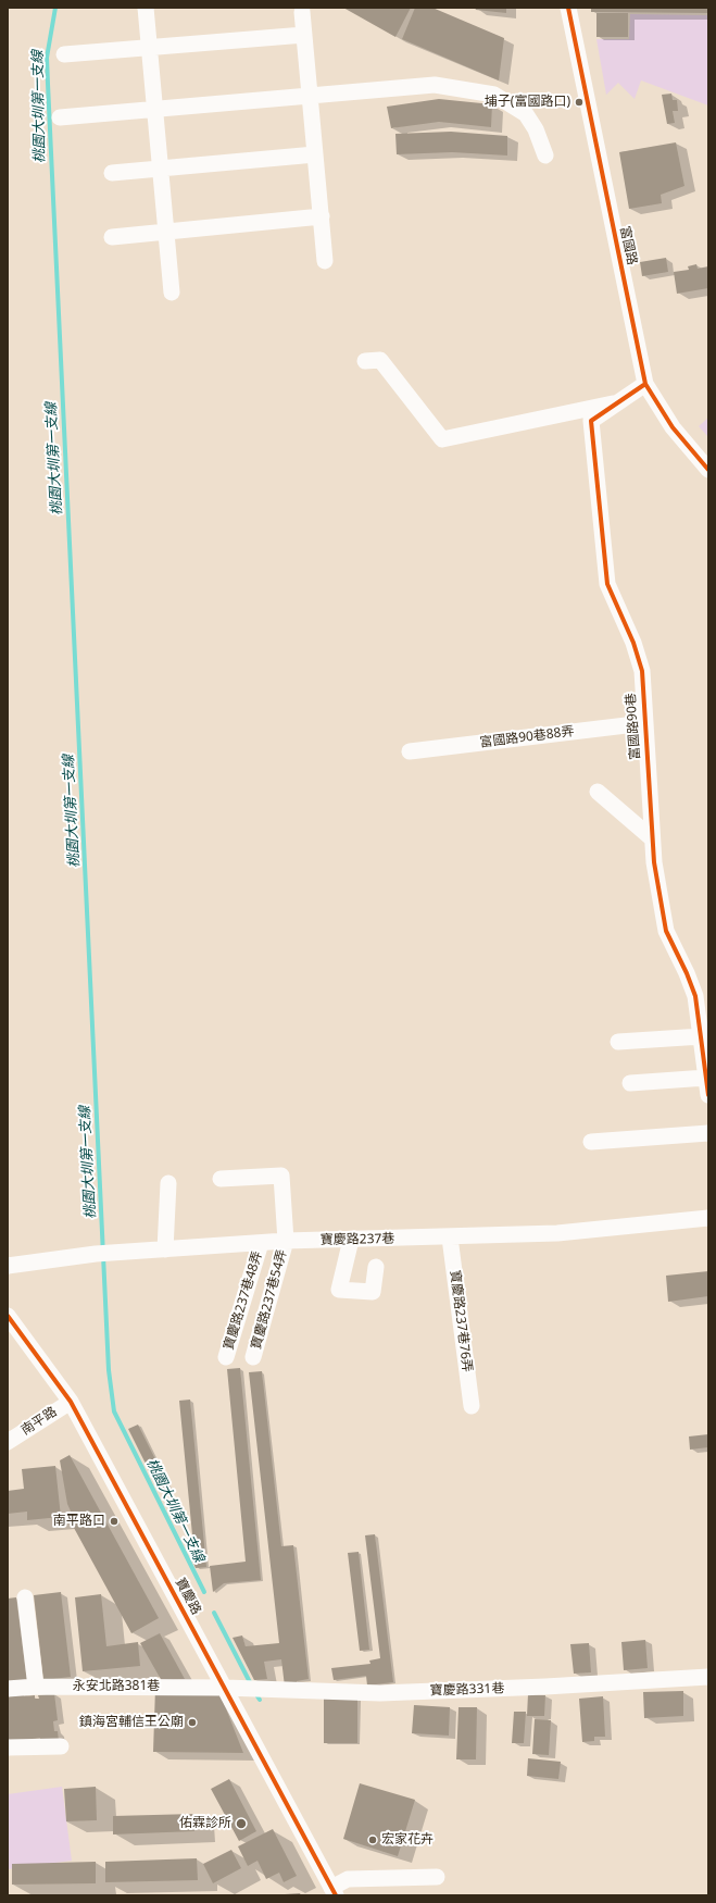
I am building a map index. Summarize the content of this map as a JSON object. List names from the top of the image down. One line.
{"streets":{"street":["富國路","富國路90巷","富國路90巷88弄","寶慶路237巷","寶慶路237巷54弄","寶慶路237巷48弄","寶慶路237巷76弄","南平路","寶慶路","永安北路381巷","寶慶路331巷"]},"crossings":[["富國路","富國路90巷"],["富國路90巷","富國路90巷88弄"],["寶慶路237巷","寶慶路237巷54弄"],["寶慶路237巷","寶慶路237巷48弄"],["寶慶路237巷","寶慶路237巷76弄"],["南平路","寶慶路"],["寶慶路","永安北路381巷"],["寶慶路","寶慶路331巷"],["永安北路381巷","寶慶路331巷"]],"water":["桃園大圳第一支線"],"places":["埔子(富國路口)","南平路口","鎮海宮輔信王公廟","佑霖診所","宏家花卉"]}
